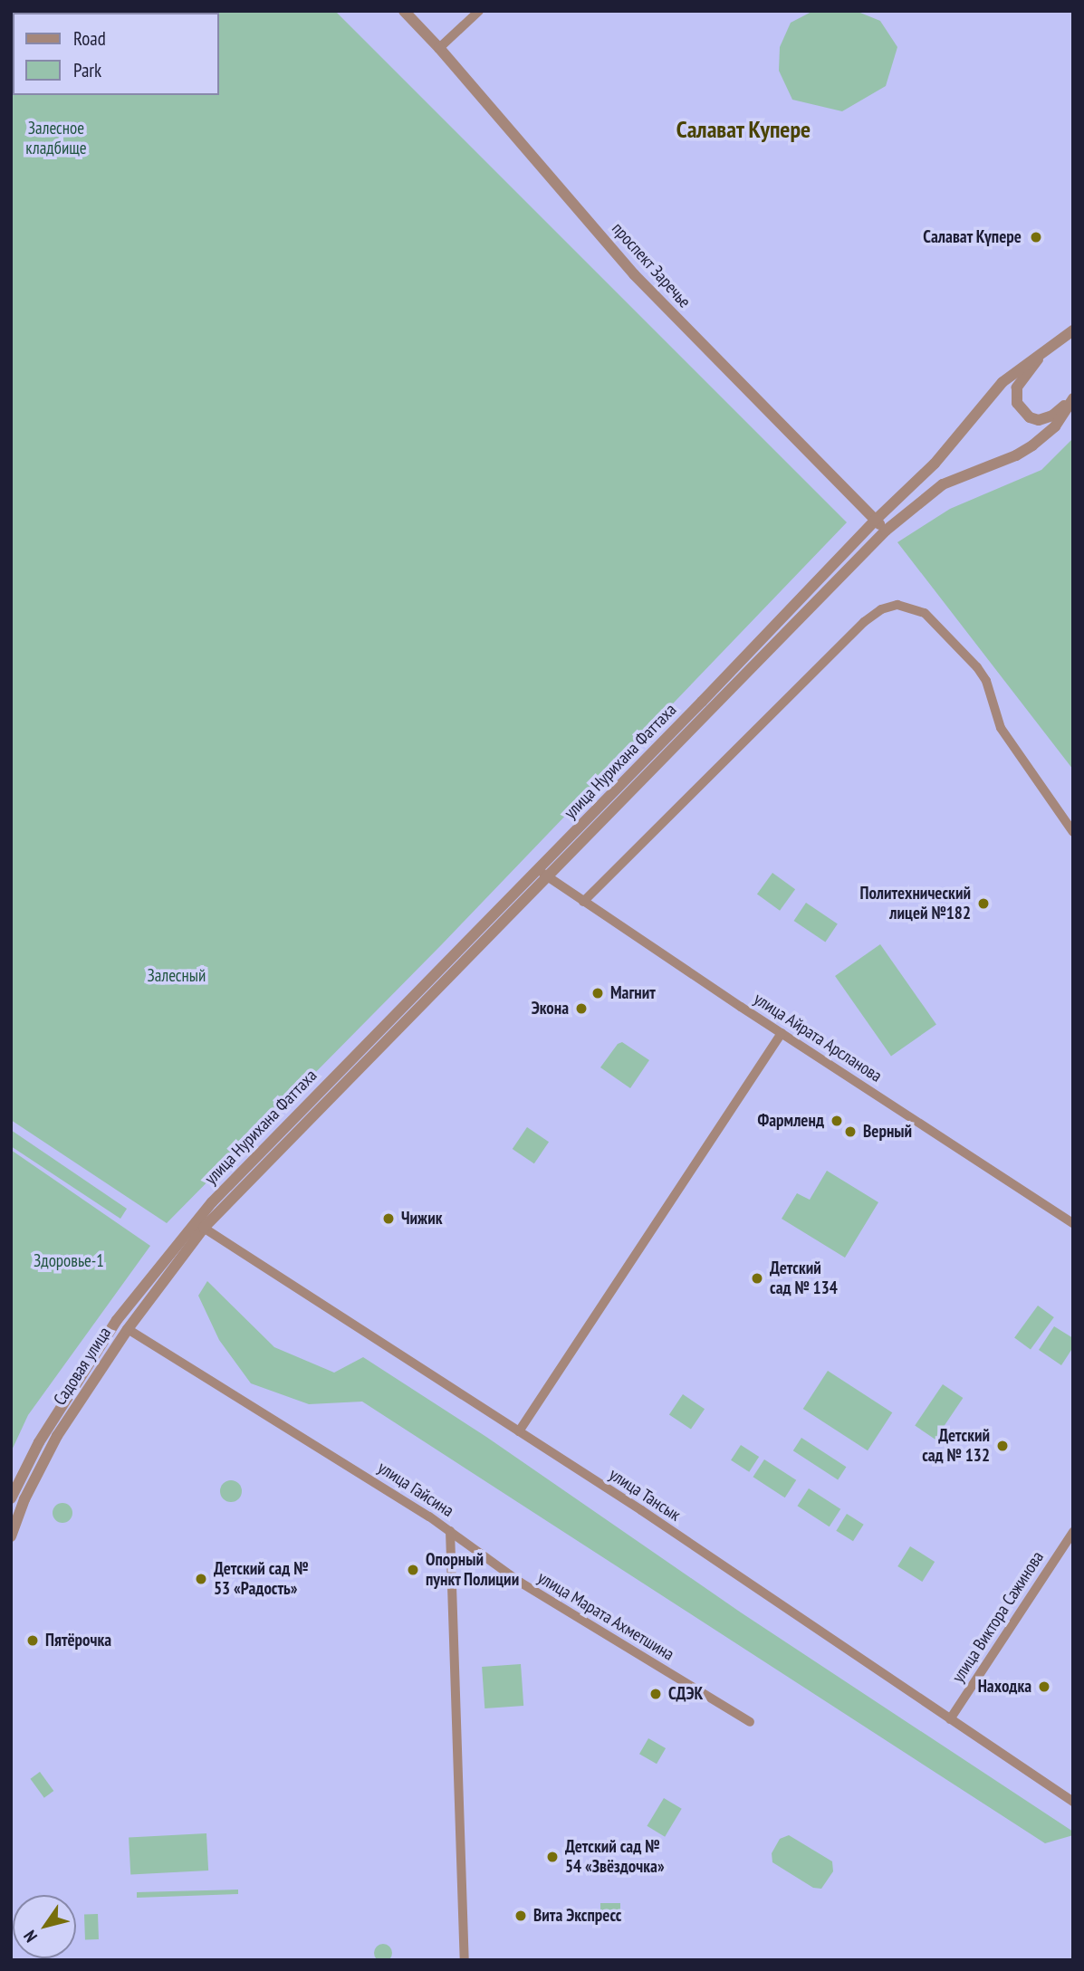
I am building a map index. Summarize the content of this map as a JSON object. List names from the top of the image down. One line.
{"streets":{"street":["проспект Заречье","улица Нурихана Фаттаха","улица Айрата Арсланова","Садовая улица","улица Гайсина","улица Тансык","улица Марата Ахметшина","улица Виктора Сажинова"]},"crossings":[["проспект Заречье","улица Нурихана Фаттаха"],["улица Нурихана Фаттаха","улица Айрата Арсланова"],["улица Нурихана Фаттаха","Садовая улица"],["улица Нурихана Фаттаха","улица Тансык"],["Садовая улица","улица Гайсина"],["Садовая улица","улица Тансык"],["улица Гайсина","улица Марата Ахметшина"],["улица Тансык","улица Виктора Сажинова"]],"districts":["Салават Купере"],"parks":["Залесное кладбище","Залесный","Здоровье-1"],"places":["Салават Күпере","Политехнический лицей №182","Магнит","Экона","Фармленд","Верный","Чижик","Детский сад № 134","Детский сад № 132","Опорный пункт Полиции","Детский сад № 53 «Радость»","Пятёрочка","Находка","СДЭК","Детский сад № 54 «Звёздочка»","Вита Экспресс"],"legend":["Road","Park"],"north":"bottom left"}
